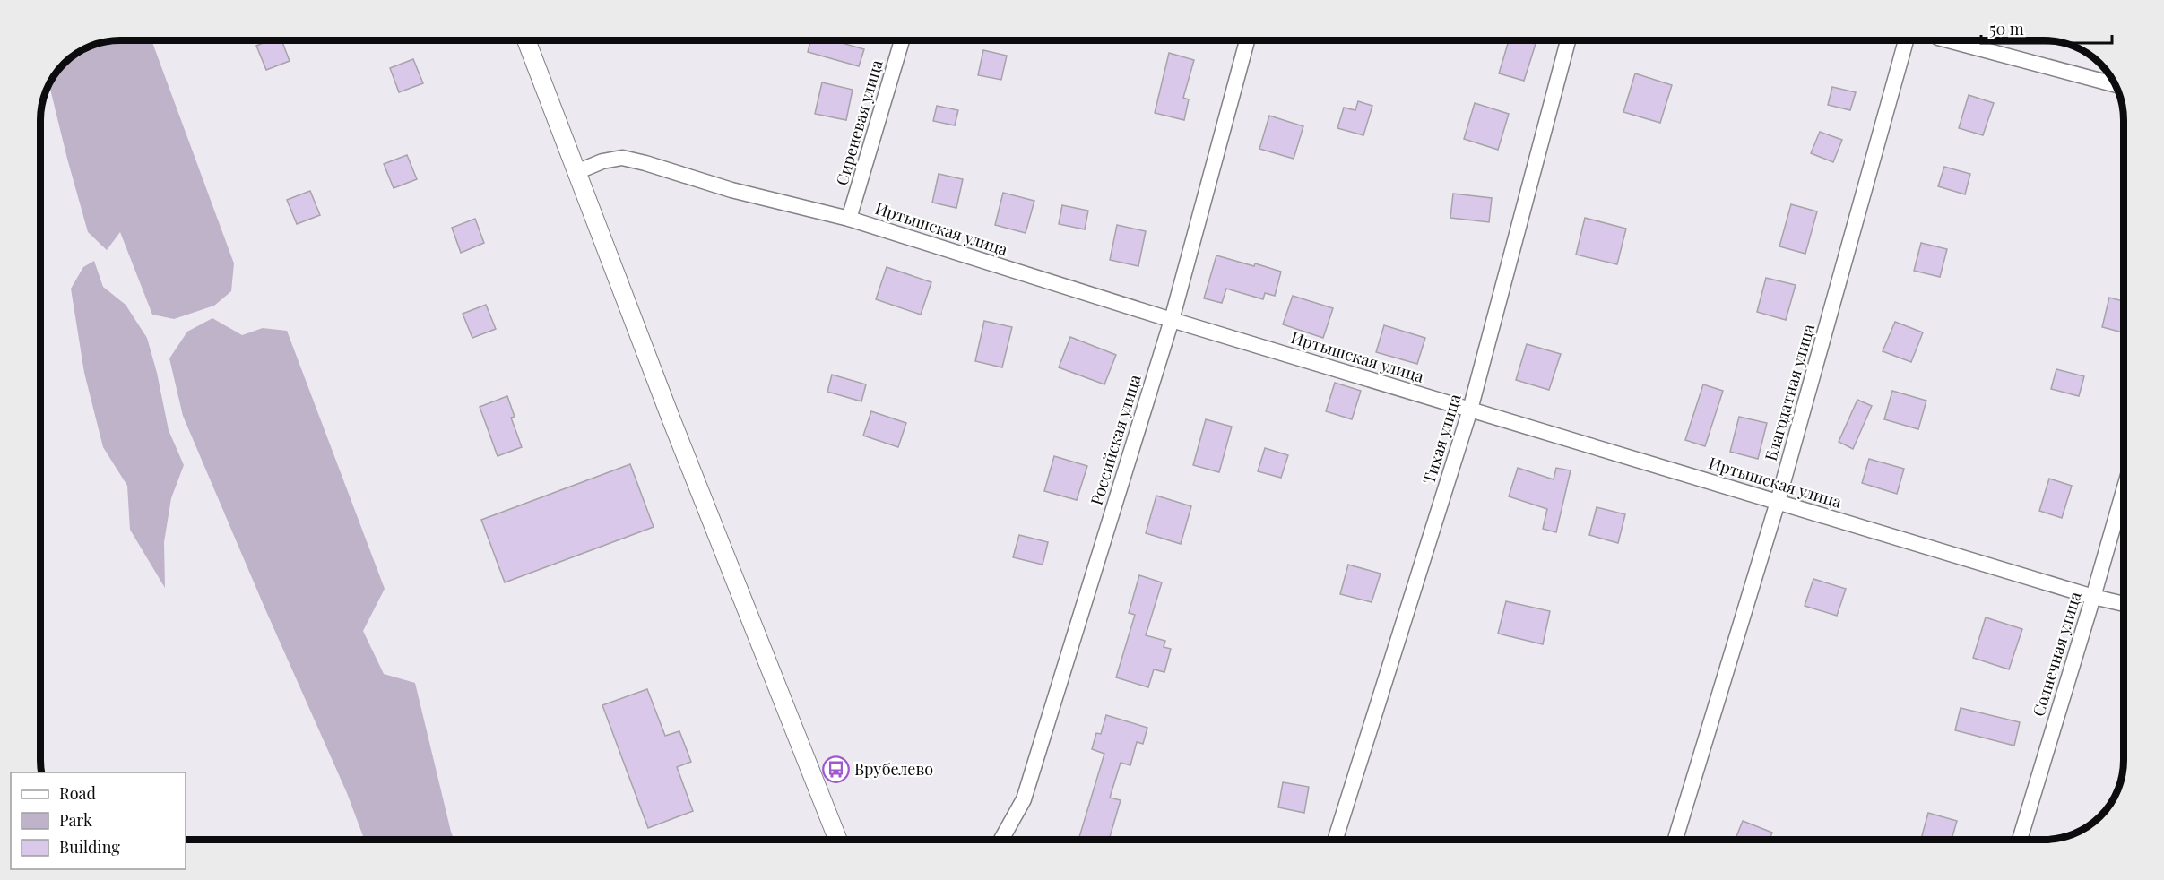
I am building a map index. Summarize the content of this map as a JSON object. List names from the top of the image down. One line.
{"streets":{"street":["Сиреневая улица","Иртышская улица","Благодатная улица","Тихая улица","Российская улица","Солнечная улица"]},"crossings":[["Сиреневая улица","Иртышская улица"],["Иртышская улица","Благодатная улица"],["Иртышская улица","Тихая улица"],["Иртышская улица","Российская улица"],["Иртышская улица","Солнечная улица"]],"places":{"bus stop":["Врубелево"]},"legend":["Road","Park","Building"],"scale_bar":"50 m"}
